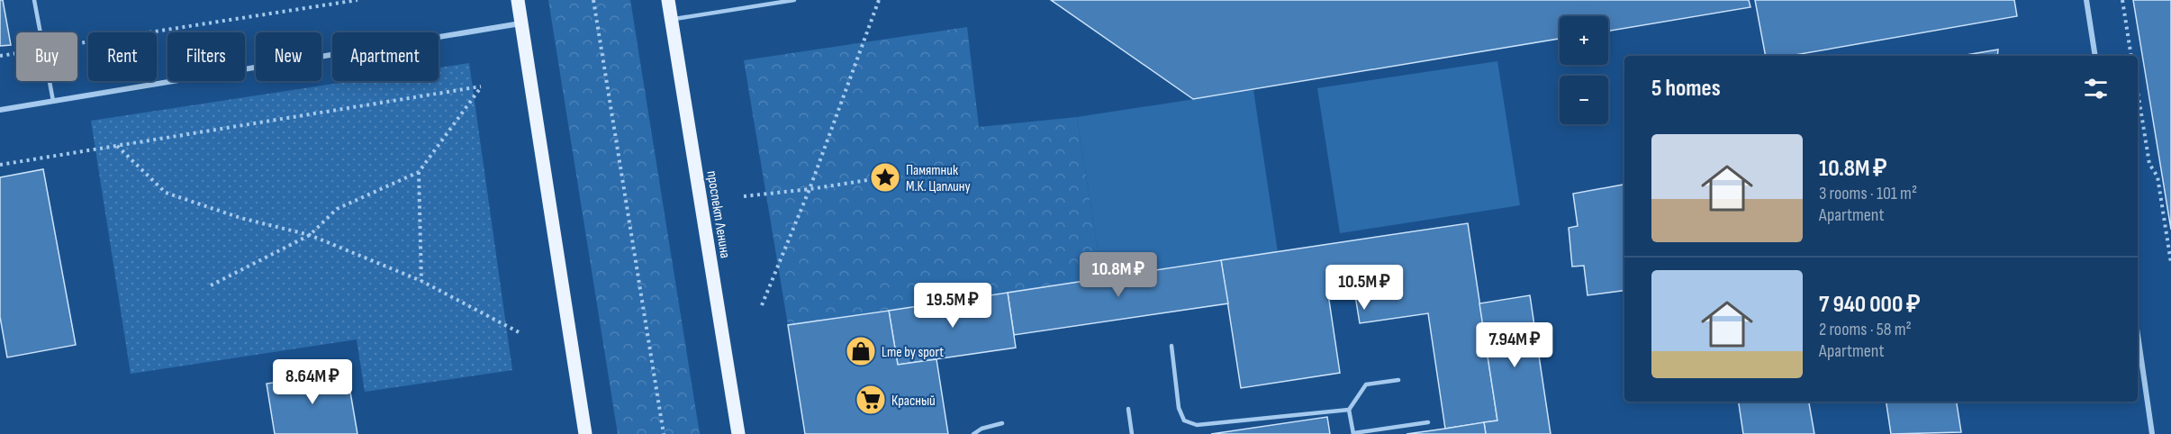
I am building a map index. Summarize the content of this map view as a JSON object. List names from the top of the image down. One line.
{"streets":{"main road":["проспект Ленина"]},"places":{"place":["Памятник М.К. Цаплину"],"shop":["Lme by sport"],"supermarket":["Красный"]},"page":{"map_buttons":["+","−"],"chip":["Buy","Rent","Filters","New","Apartment"],"heading":"5 homes","list":[{"name":"10.8M ₽","note":"3 rooms · 101 m² · Apartment"},{"name":"7 940 000 ₽","note":"2 rooms · 58 m² · Apartment"}],"price":["10.8M ₽","10.5M ₽","19.5M ₽","7.94M ₽","8.64M ₽"]}}
